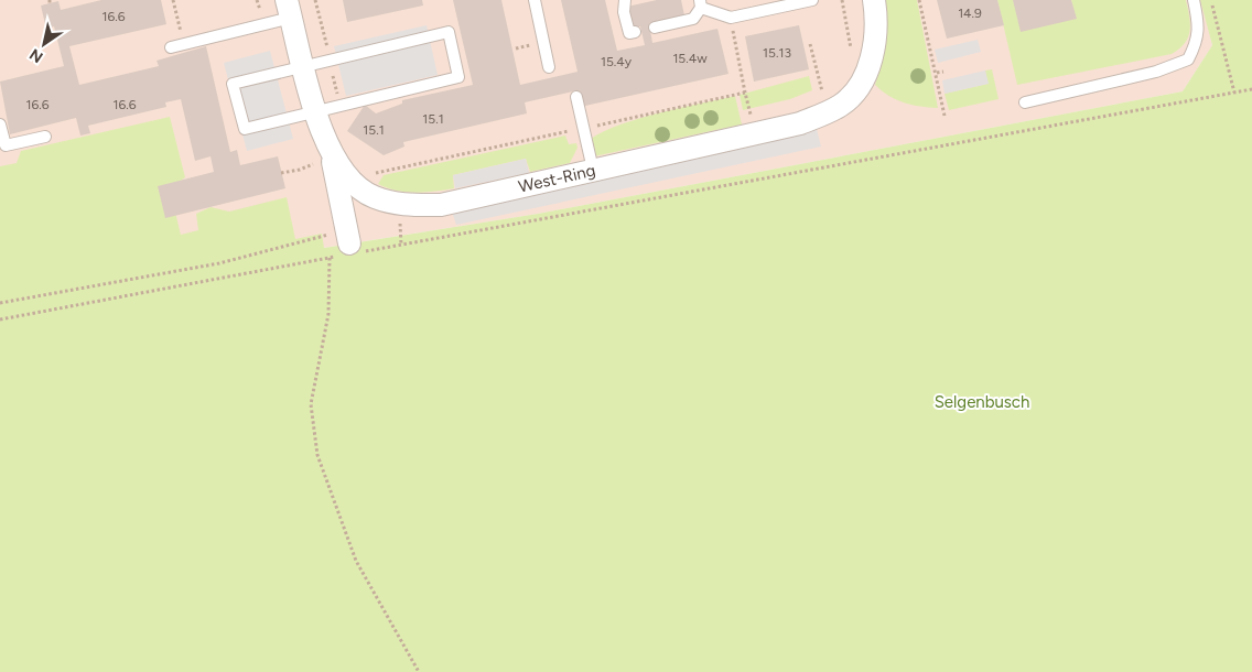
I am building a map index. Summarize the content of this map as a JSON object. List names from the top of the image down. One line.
{"streets":{"street":["West-Ring"]},"parks":["Selgenbusch"],"house_numbers":["14.9","16.6","15.13","15.4w","15.4y","16.6","16.6","15.1","15.1"],"north":"bottom left"}
